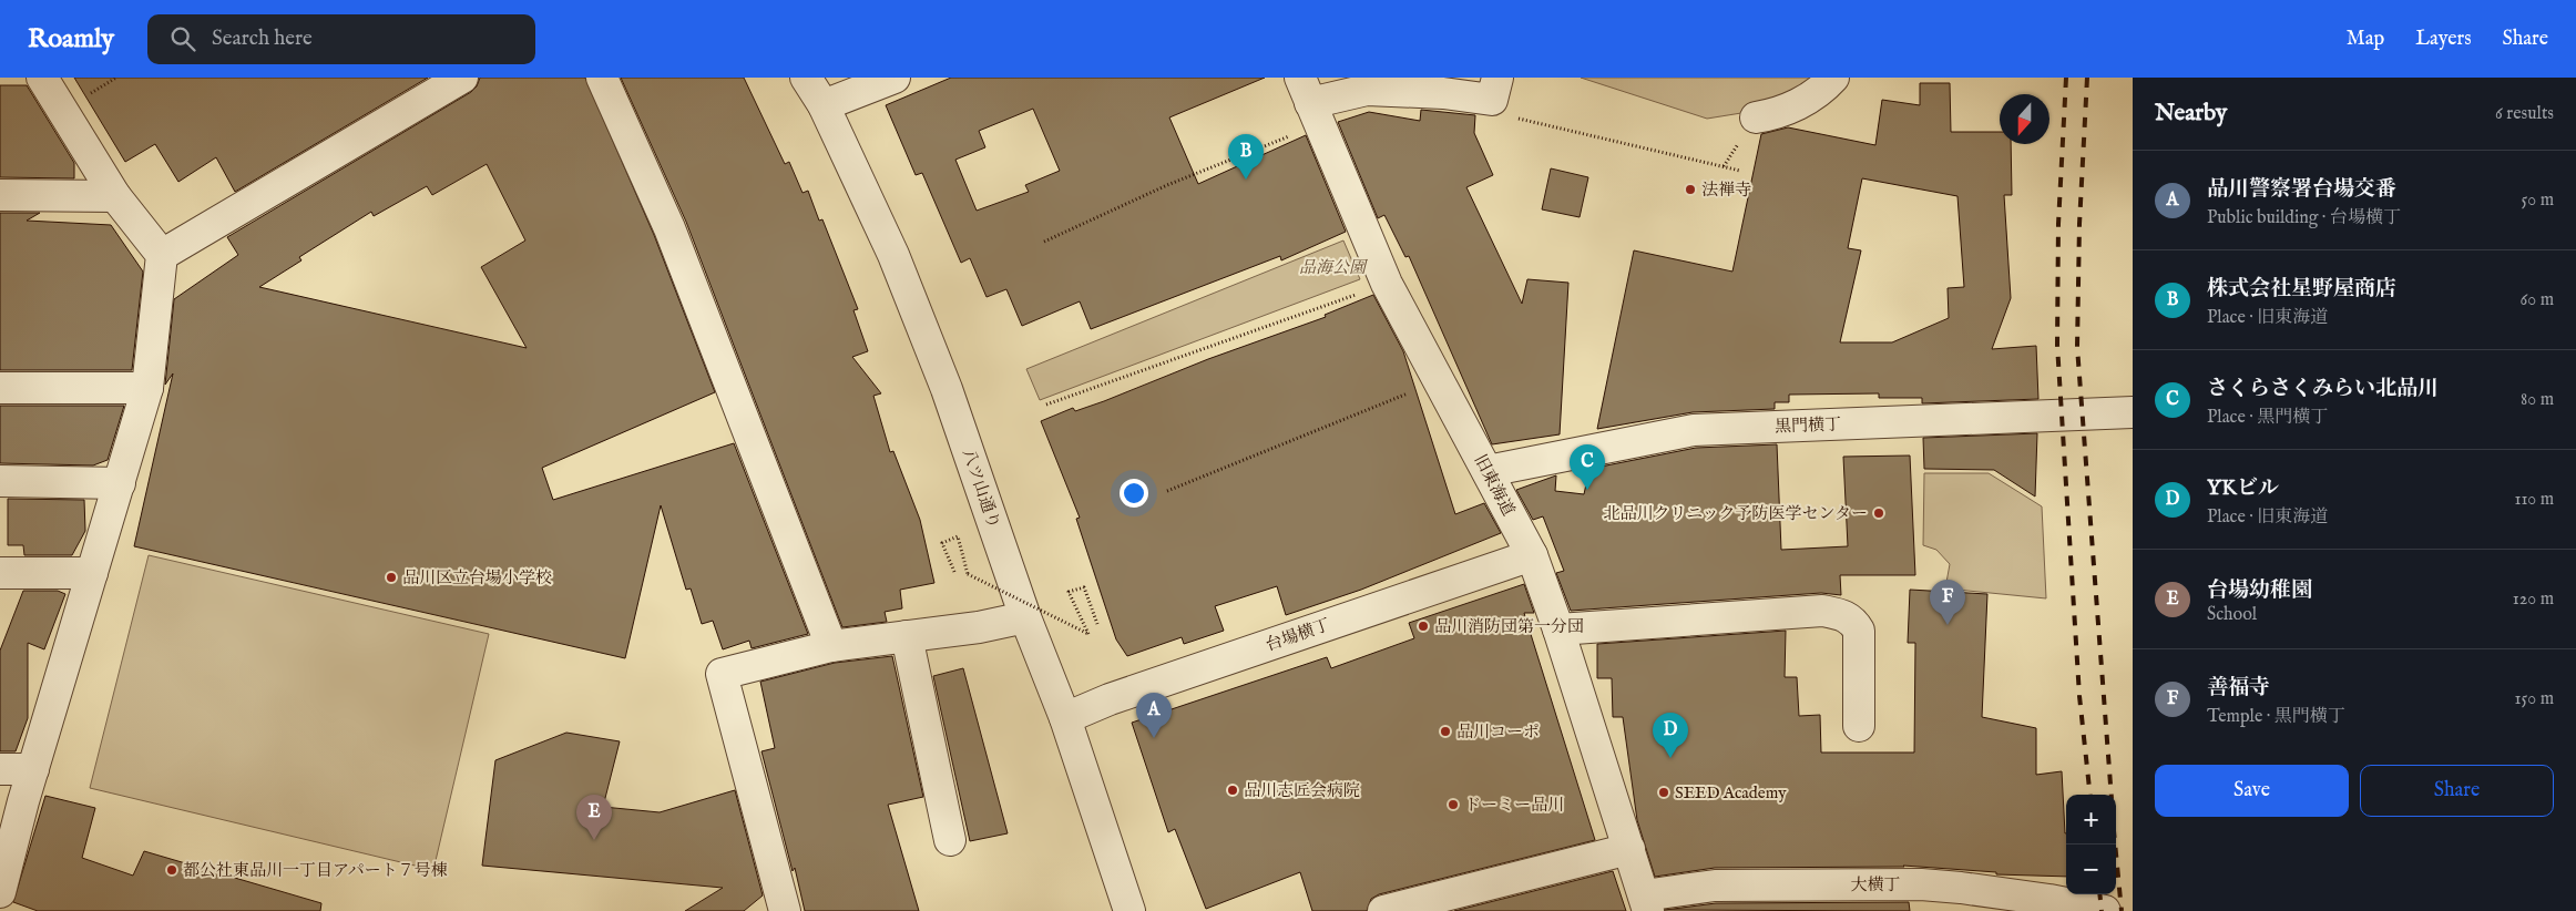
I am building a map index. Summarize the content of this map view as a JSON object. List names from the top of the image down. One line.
{"streets":{"street":["黒門横丁","旧東海道","八ツ山通り","台場横丁","大横丁"]},"crossings":[["黒門横丁","旧東海道"],["旧東海道","台場横丁"],["旧東海道","大横丁"],["八ツ山通り","台場横丁"]],"parks":["品海公園"],"places":["法禅寺","北品川クリニック予防医学センター","品川区立台場小学校","品川消防団第一分団","品川コーポ","品川志匠会病院","SEED Academy","ドーミー品川","都公社東品川一丁目アパート７号棟"],"north":"bottom","page":{"header":"Roamly","search":"Search here","nav":["Map","Layers","Share"],"heading":["Nearby","6 results"],"pins":["B","C","F","A","D","E"],"list":[{"mark":"A","name":"品川警察署台場交番","note":"Public building · 台場横丁","value":"50 m"},{"mark":"B","name":"株式会社星野屋商店","note":"Place · 旧東海道","value":"60 m"},{"mark":"C","name":"さくらさくみらい北品川","note":"Place · 黒門横丁","value":"80 m"},{"mark":"D","name":"YKビル","note":"Place · 旧東海道","value":"110 m"},{"mark":"E","name":"台場幼稚園","note":"School","value":"120 m"},{"mark":"F","name":"善福寺","note":"Temple · 黒門横丁","value":"150 m"}],"buttons":["Save","Share"],"map_buttons":["+","−"]}}
